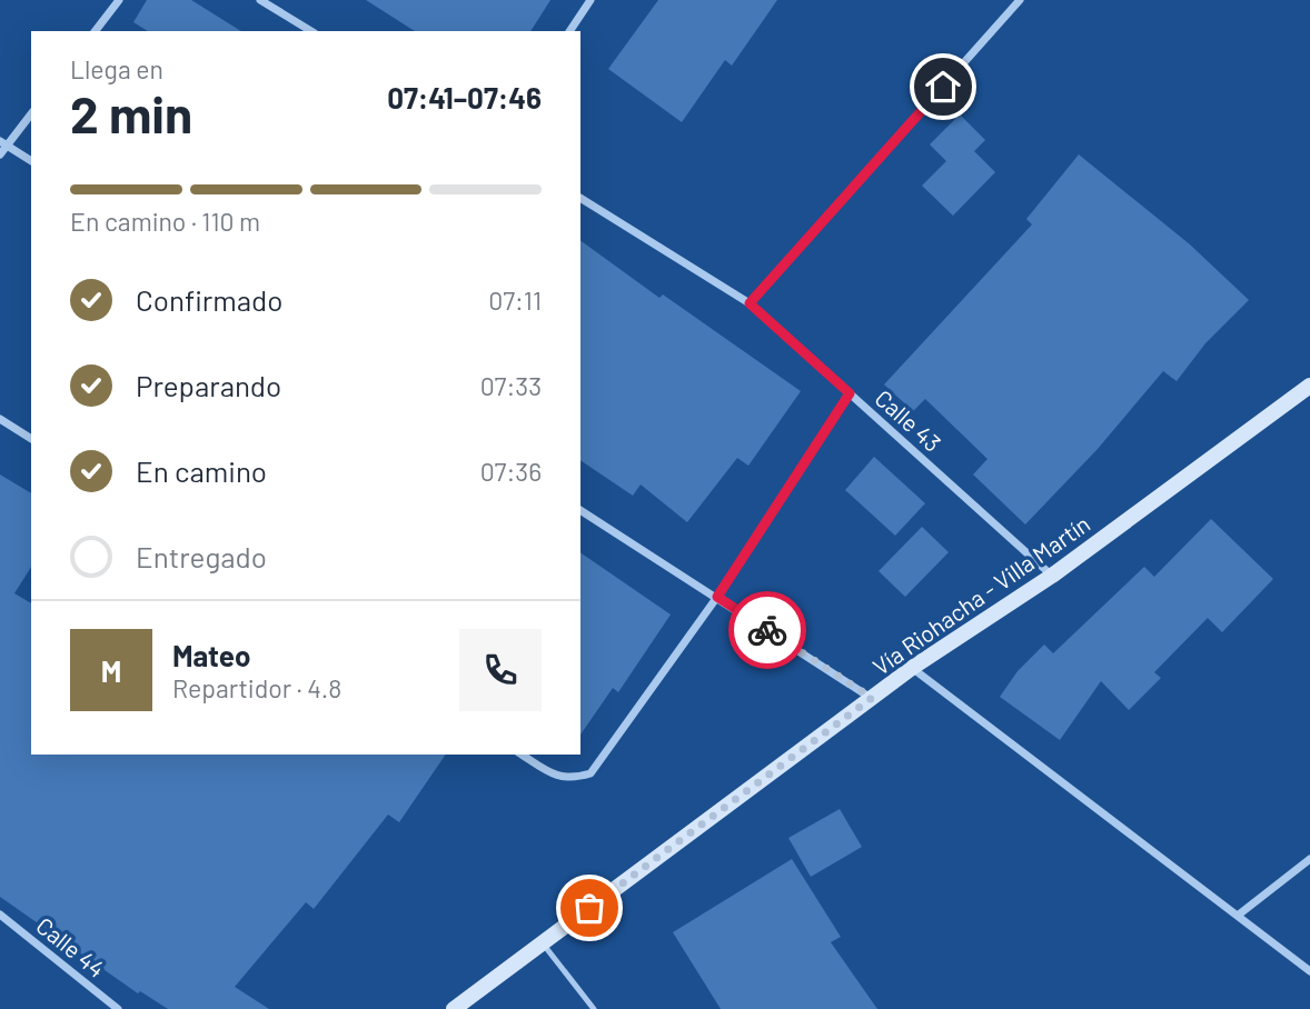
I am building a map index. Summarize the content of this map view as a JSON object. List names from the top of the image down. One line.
{"streets":{"main road":["Vía Riohacha - Villa Martín"],"street":["Calle 43","Calle 44"]},"crossings":[["Calle 43","Vía Riohacha - Villa Martín"]],"page":{"heading":["2 min","Llega en","07:41–07:46"],"panel":["Mateo","Repartidor · 4.8"],"bar":"En camino · 110 m","list":[["Confirmado","07:11"],["Preparando","07:33"],["En camino","07:36"],"Entregado"],"round":"M"}}
